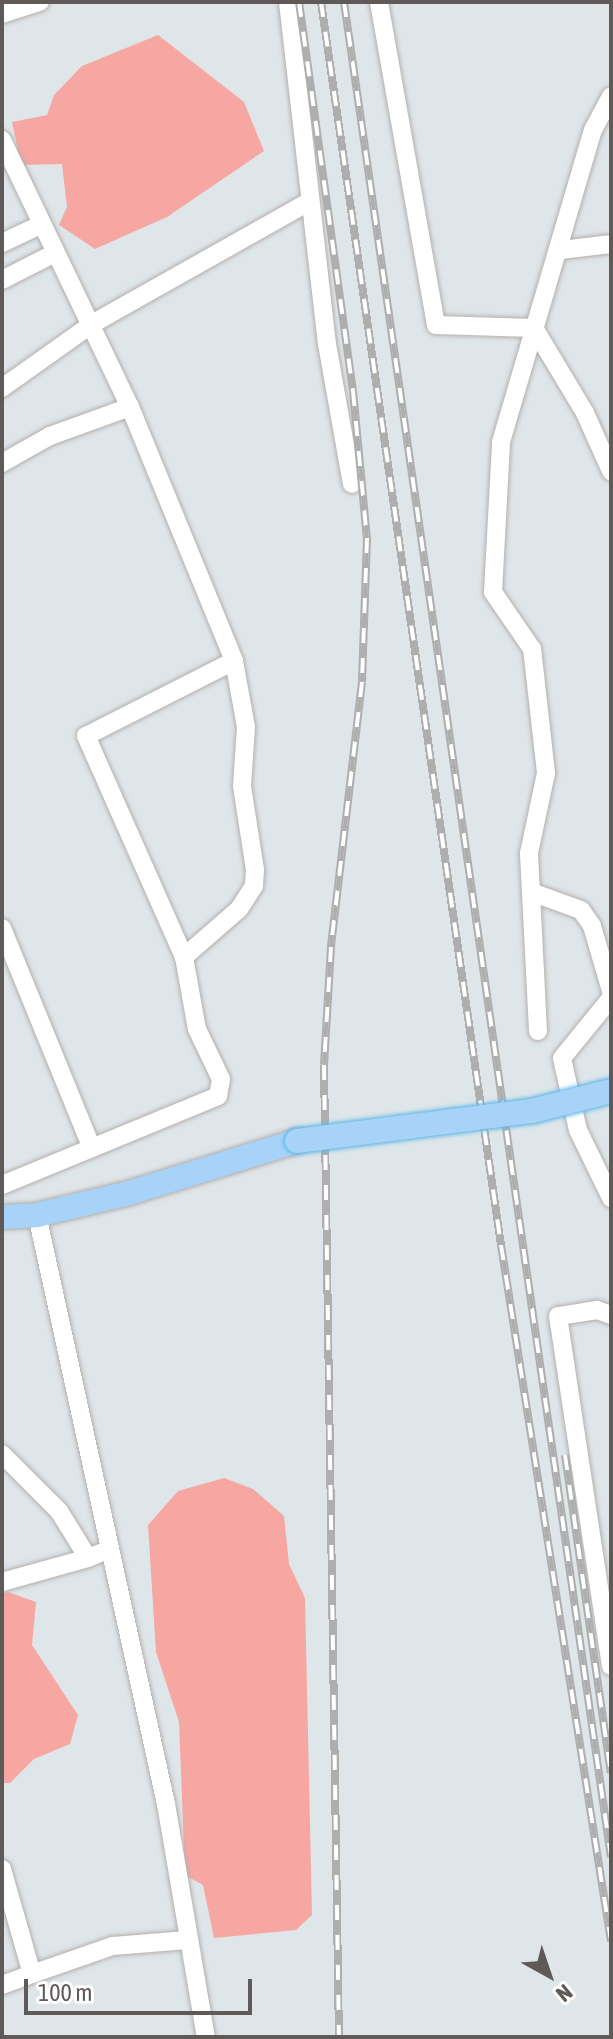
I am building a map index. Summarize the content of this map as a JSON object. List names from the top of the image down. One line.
{"scale_bar":"100 m","north":"bottom right"}
